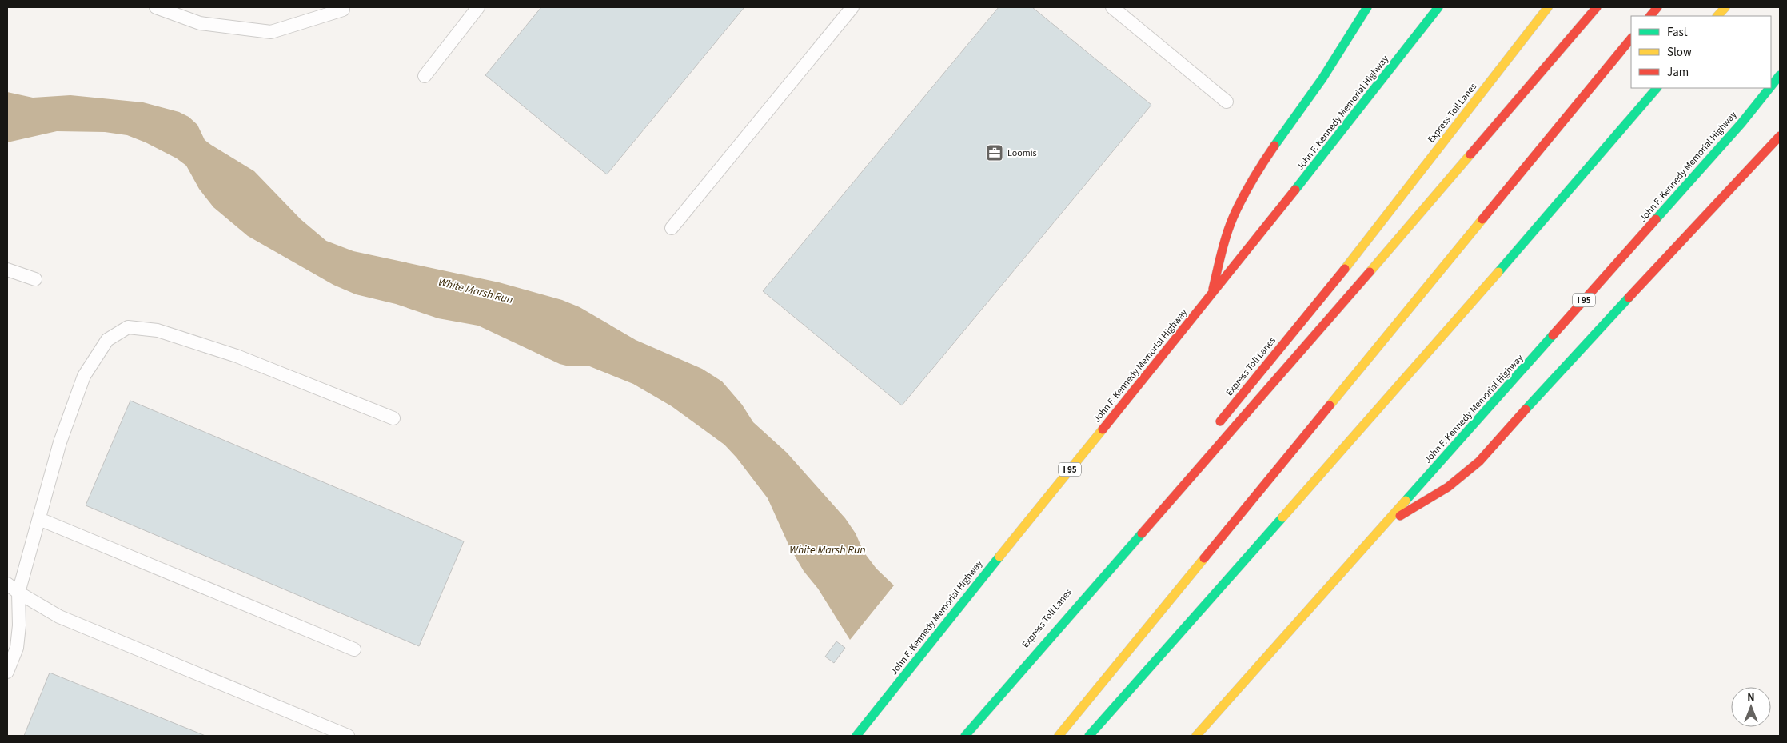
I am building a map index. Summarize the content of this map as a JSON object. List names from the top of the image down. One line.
{"streets":{"highway":["John F. Kennedy Memorial Highway","Express Toll Lanes","I 95"]},"water":["White Marsh Run"],"places":{"office":["Loomis"]},"legend":["Fast","Slow","Jam"],"north":"top"}
